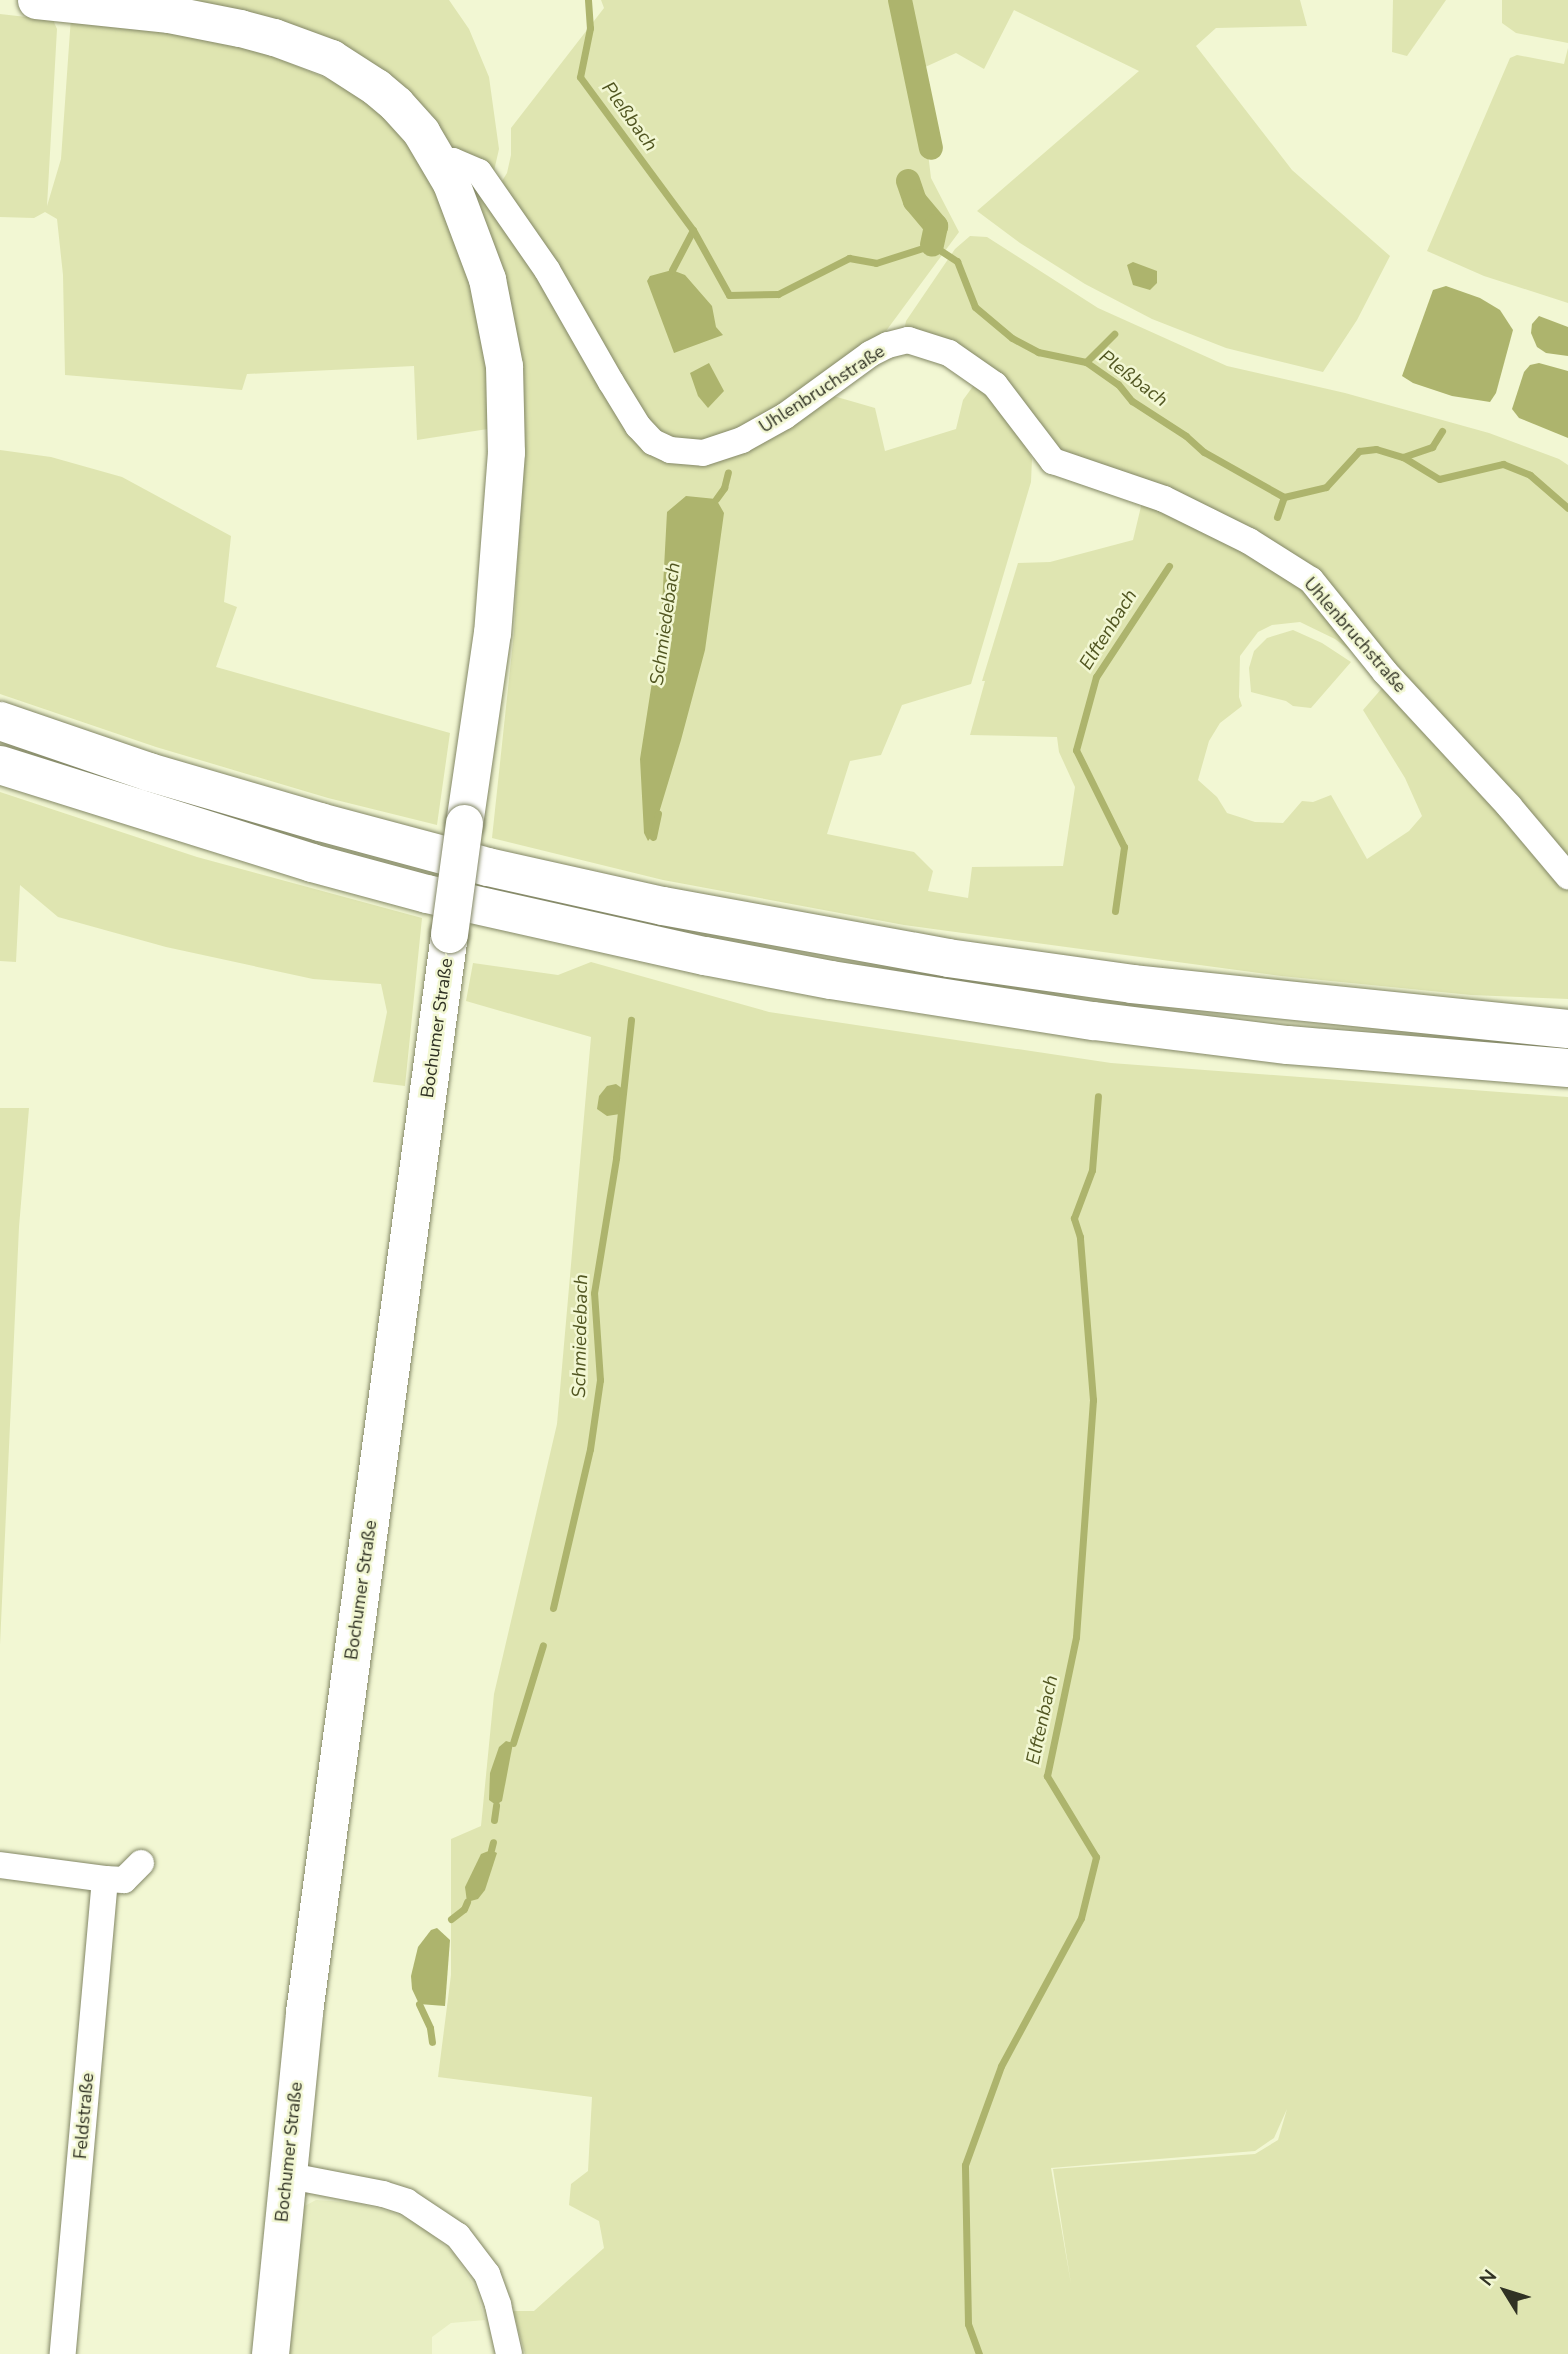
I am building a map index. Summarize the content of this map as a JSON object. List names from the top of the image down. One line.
{"streets":{"main road":["Bochumer Straße"],"street":["Uhlenbruchstraße","Feldstraße"]},"crossings":[["Uhlenbruchstraße","Bochumer Straße"]],"water":["Pleßbach","Schmiedebach","Elftenbach"],"north":"top left"}
